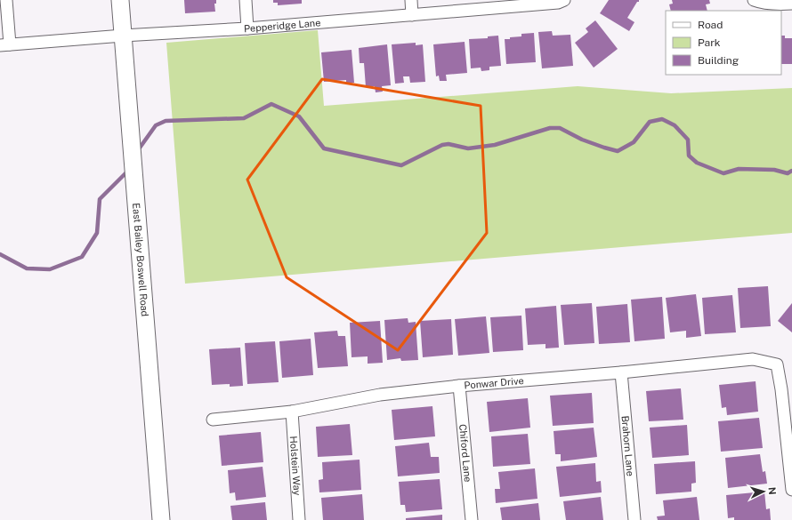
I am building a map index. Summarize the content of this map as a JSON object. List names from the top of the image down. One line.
{"streets":{"street":["Pepperidge Lane","East Bailey Boswell Road","Ponwar Drive","Brahorn Lane","Chiford Lane","Holstein Way"]},"crossings":[["Pepperidge Lane","East Bailey Boswell Road"],["Ponwar Drive","Brahorn Lane"],["Ponwar Drive","Chiford Lane"],["Ponwar Drive","Holstein Way"]],"legend":["Road","Park","Building"],"north":"right"}
